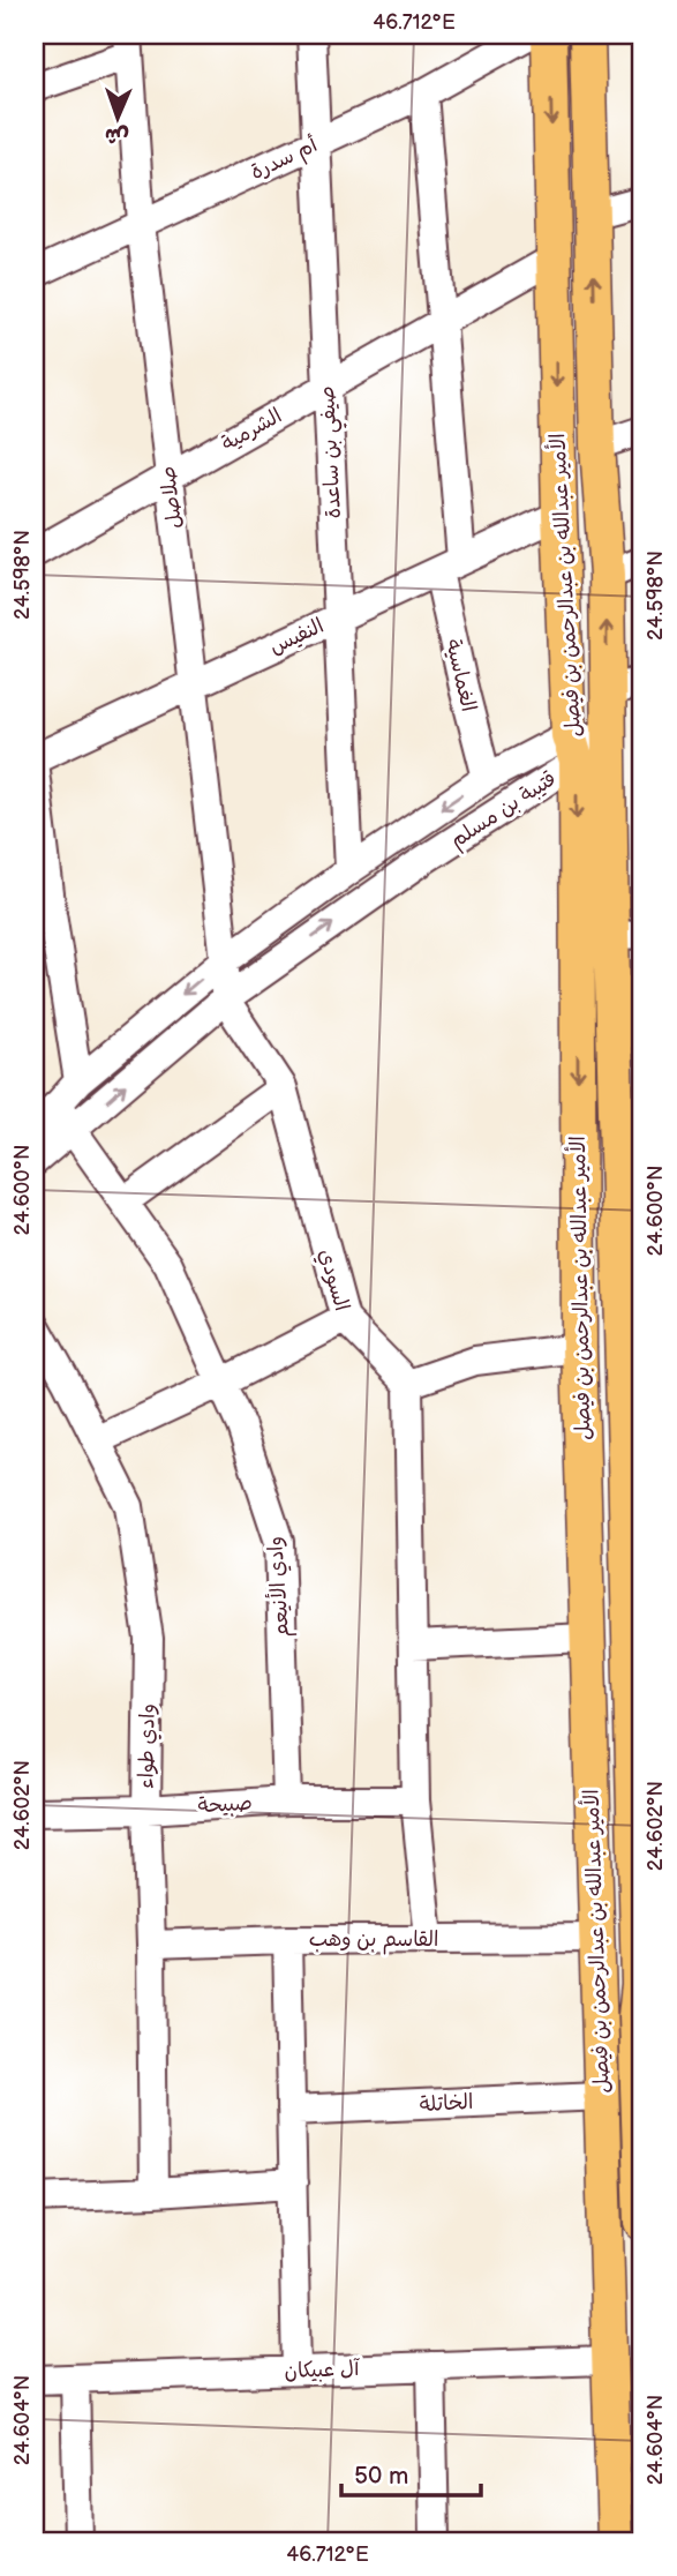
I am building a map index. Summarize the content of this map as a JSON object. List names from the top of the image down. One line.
{"streets":{"main road":["الأمير عبدالله بن عبدالرحمن بن فيصل"],"street":["أم سدرة","الشرمية","صيفي بن ساعدة","صلاصل","النفيس","الغماسية","قتيبة بن مسلم","السودي","وادي الأنيعم","وادي طواء","صبيحة","القاسم بن وهب","الخاتلة","آل عبيكان"]},"crossings":[["أم سدرة","صيفي بن ساعدة"],["أم سدرة","صلاصل"],["أم سدرة","الغماسية"],["الشرمية","صيفي بن ساعدة"],["الشرمية","صلاصل"],["الشرمية","الأمير عبدالله بن عبدالرحمن بن فيصل"],["الشرمية","الغماسية"],["صيفي بن ساعدة","النفيس"],["صيفي بن ساعدة","قتيبة بن مسلم"],["صلاصل","النفيس"],["صلاصل","قتيبة بن مسلم"],["الأمير عبدالله بن عبدالرحمن بن فيصل","النفيس"],["الأمير عبدالله بن عبدالرحمن بن فيصل","قتيبة بن مسلم"],["الأمير عبدالله بن عبدالرحمن بن فيصل","القاسم بن وهب"],["الأمير عبدالله بن عبدالرحمن بن فيصل","الخاتلة"],["الأمير عبدالله بن عبدالرحمن بن فيصل","آل عبيكان"],["النفيس","الغماسية"],["الغماسية","قتيبة بن مسلم"],["قتيبة بن مسلم","السودي"],["قتيبة بن مسلم","وادي الأنيعم"],["وادي الأنيعم","صبيحة"],["وادي طواء","صبيحة"],["وادي طواء","القاسم بن وهب"]],"scale_bar":"50 m","north":"bottom","coordinates":["46.712°E","24.598°N","24.600°N","24.602°N","24.604°N"]}
